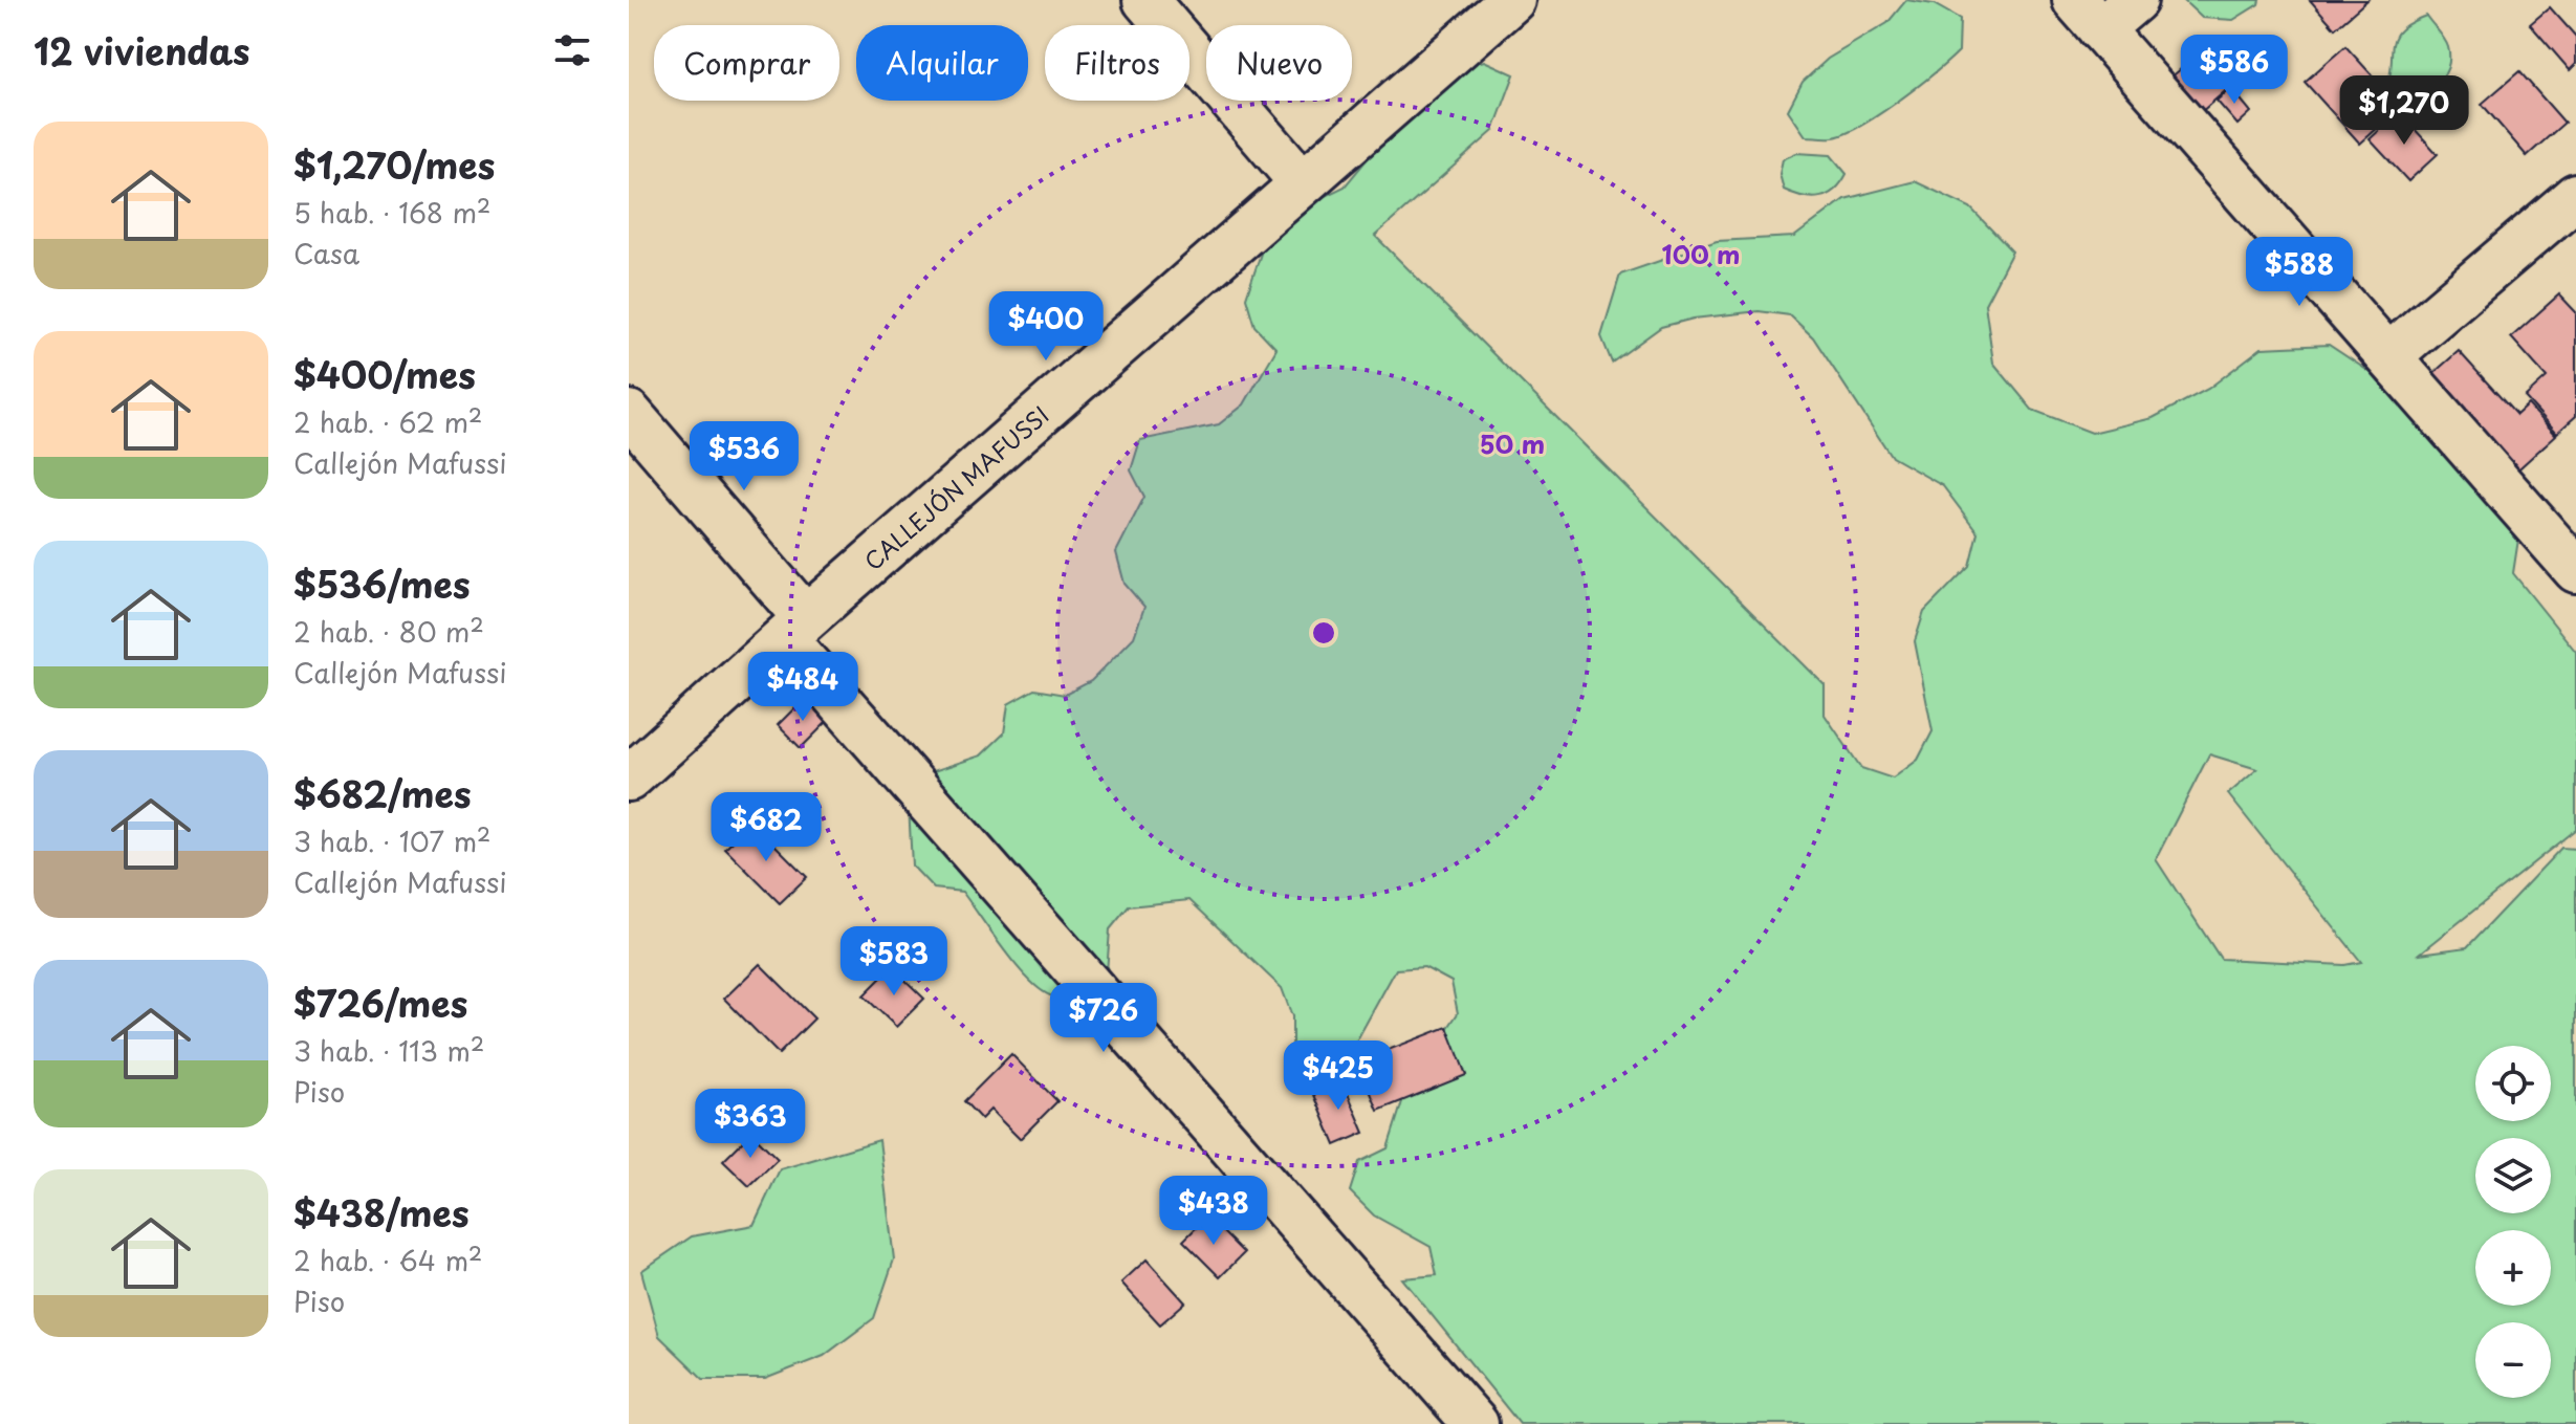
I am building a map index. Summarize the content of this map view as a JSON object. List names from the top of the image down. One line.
{"streets":{"street":["CALLEJÓN MAFUSSI"]},"page":{"heading":"12 viviendas","chip":["Comprar","Alquilar","Filtros","Nuevo"],"price":["$586","$1,270","$588","$400","$536","$484","$682","$583","$726","$425","$363","$438"],"list":[{"name":"$1,270/mes","note":"5 hab. · 168 m² · Casa"},{"name":"$400/mes","note":"2 hab. · 62 m² · Callejón Mafussi"},{"name":"$536/mes","note":"2 hab. · 80 m² · Callejón Mafussi"},{"name":"$682/mes","note":"3 hab. · 107 m² · Callejón Mafussi"},{"name":"$726/mes","note":"3 hab. · 113 m² · Piso"},{"name":"$438/mes","note":"2 hab. · 64 m² · Piso"}],"map_buttons":["+","−"]},"rings":["100 m","50 m"]}
